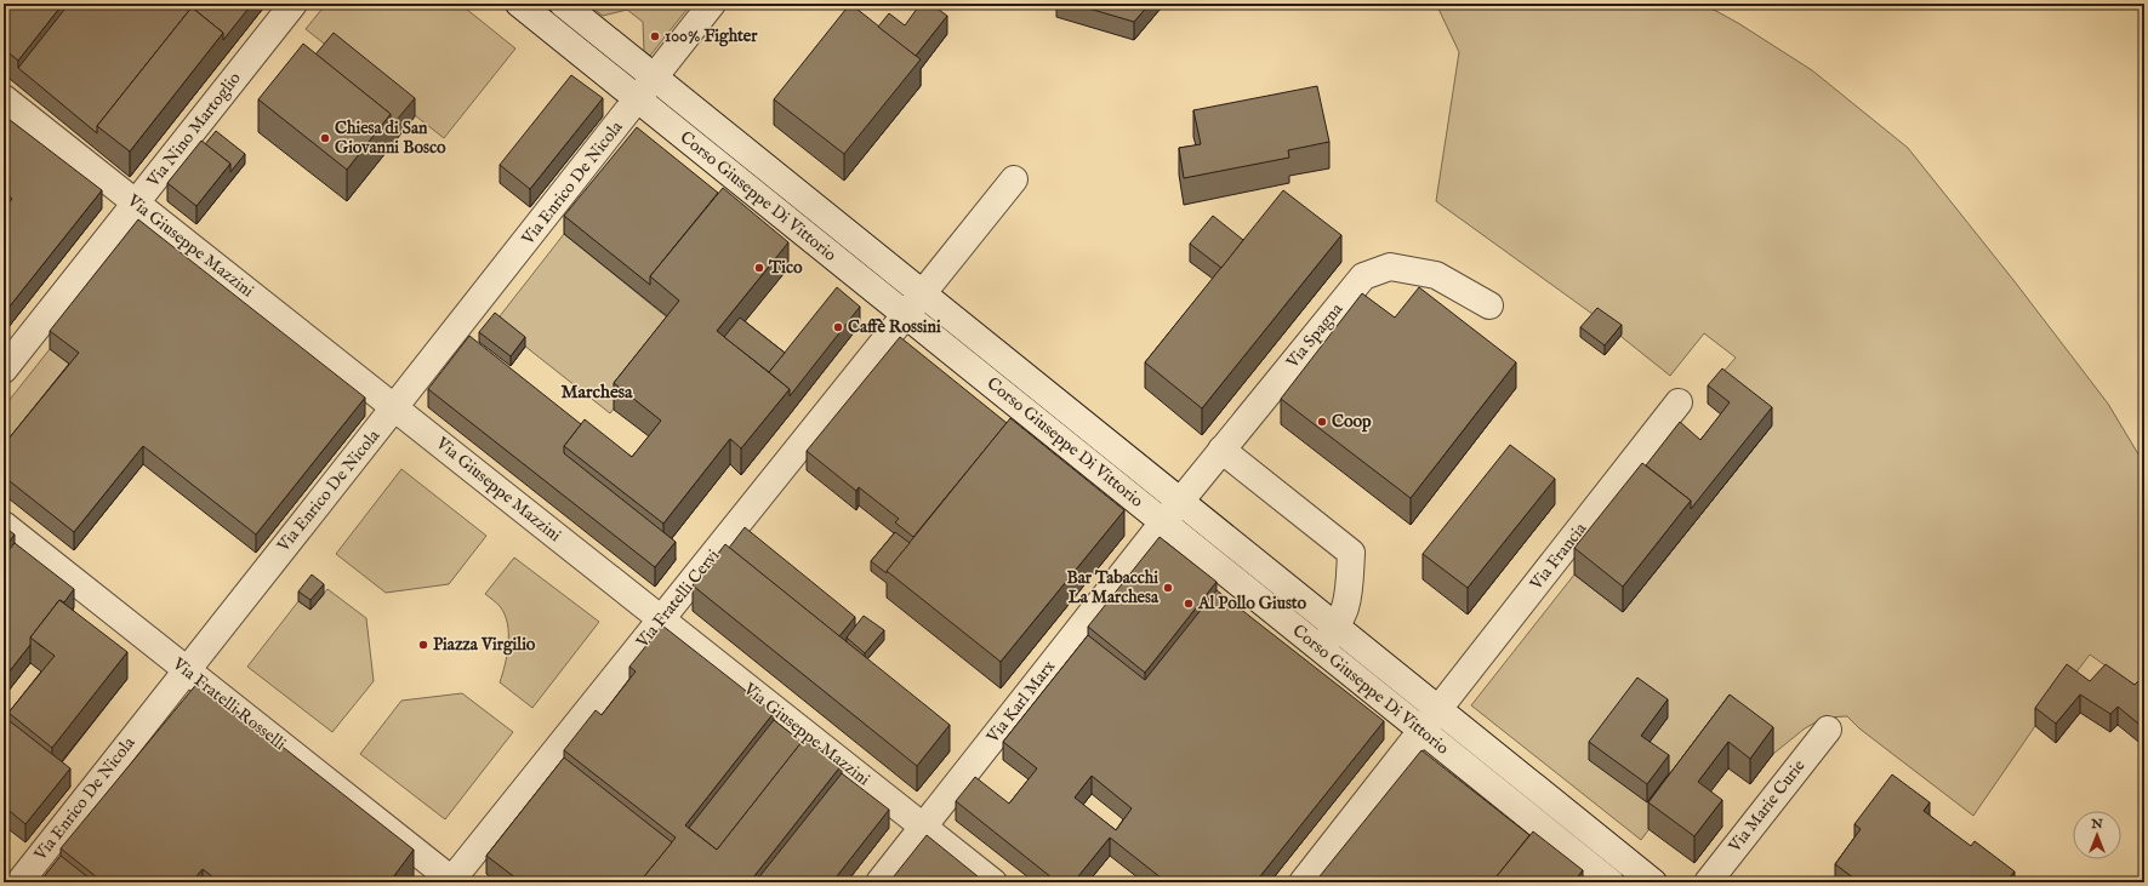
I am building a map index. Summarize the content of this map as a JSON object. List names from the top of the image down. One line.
{"streets":{"street":["Via Nino Martoglio","Via Enrico De Nicola","Corso Giuseppe Di Vittorio","Via Giuseppe Mazzini","Via Spagna","Via Francia","Via Fratelli Cervi","Via Karl Marx","Via Fratelli Rosselli","Via Marie Curie"]},"crossings":[["Via Nino Martoglio","Via Giuseppe Mazzini"],["Via Enrico De Nicola","Corso Giuseppe Di Vittorio"],["Via Enrico De Nicola","Via Giuseppe Mazzini"],["Via Enrico De Nicola","Via Fratelli Rosselli"],["Corso Giuseppe Di Vittorio","Via Spagna"],["Corso Giuseppe Di Vittorio","Via Francia"],["Corso Giuseppe Di Vittorio","Via Fratelli Cervi"],["Corso Giuseppe Di Vittorio","Via Karl Marx"],["Via Giuseppe Mazzini","Via Fratelli Cervi"],["Via Giuseppe Mazzini","Via Karl Marx"],["Via Spagna","Via Karl Marx"],["Via Fratelli Cervi","Via Fratelli Rosselli"]],"districts":["Marchesa"],"places":["100% Fighter","Chiesa di San Giovanni Bosco","Tico","Caffè Rossini","Coop","Bar Tabacchi La Marchesa","Al Pollo Giusto","Piazza Virgilio"],"north":"top"}
